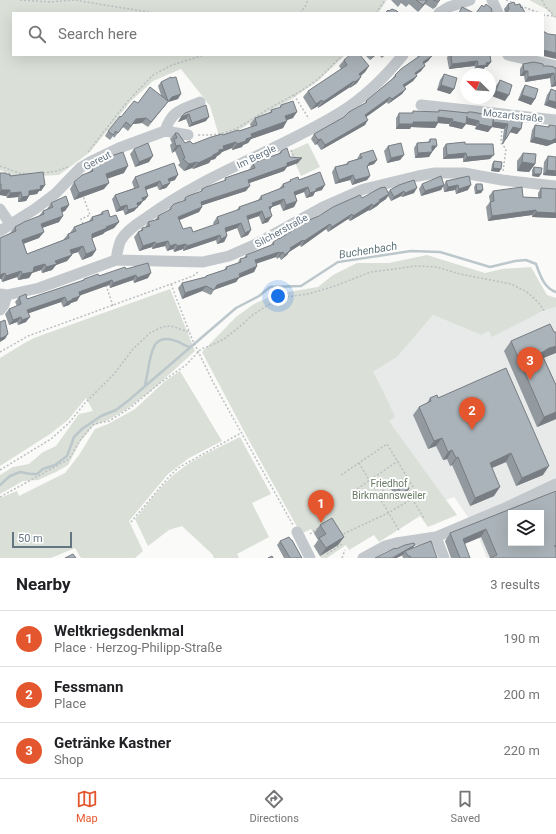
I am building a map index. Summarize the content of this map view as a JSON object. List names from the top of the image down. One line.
{"streets":{"street":["Mozartstraße","Im Bergle","Gereut","Silcherstraße"]},"crossings":[["Im Bergle","Silcherstraße"]],"water":["Buchenbach"],"parks":["Friedhof Birkmannsweiler"],"scale_bar":"50 m","north":"top left","page":{"search":"Search here","pins":["3","2","1"],"scale":"50 m","heading":["Nearby","3 results"],"list":[{"mark":"1","name":"Weltkriegsdenkmal","note":"Place · Herzog-Philipp-Straße","value":"190 m"},{"mark":"2","name":"Fessmann","note":"Place","value":"200 m"},{"mark":"3","name":"Getränke Kastner","note":"Shop","value":"220 m"}],"nav":["Map","Directions","Saved"]}}
